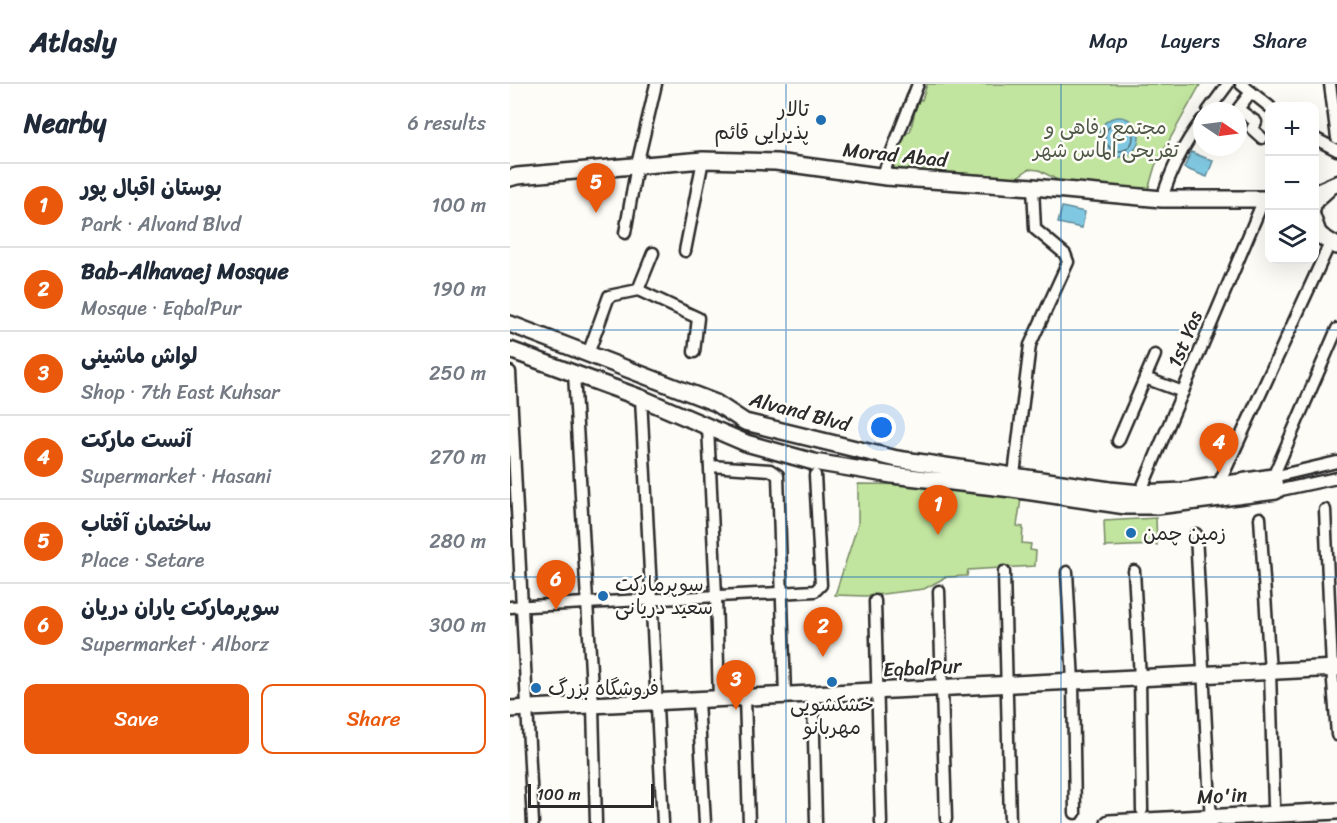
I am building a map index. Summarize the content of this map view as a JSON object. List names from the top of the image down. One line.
{"streets":{"street":["Morad Abad","1st Yas","Alvand Blvd","EqbalPur","Mo'in"]},"crossings":[["1st Yas","Alvand Blvd"]],"parks":["مجتمع رفاهی و تفریحی الماس شهر"],"places":["تالار پذیرایی قائم","زمین چمن","سوپرمارکت سعید دریانی","خشکشویی مهربانو","فروشگاه بزرگ"],"scale_bar":"100 m","north":"right","page":{"header":"Atlasly","nav":["Map","Layers","Share"],"heading":["Nearby","6 results"],"map_buttons":["+","−"],"list":[{"mark":"1","name":"بوستان اقبال پور","note":"Park · Alvand Blvd","value":"100 m"},{"mark":"2","name":"Bab-Alhavaej Mosque","note":"Mosque · EqbalPur","value":"190 m"},{"mark":"3","name":"لواش ماشینی","note":"Shop · 7th East Kuhsar","value":"250 m"},{"mark":"4","name":"آنست مارکت","note":"Supermarket · Hasani","value":"270 m"},{"mark":"5","name":"ساختمان آفتاب","note":"Place · Setare","value":"280 m"},{"mark":"6","name":"سوپرمارکت یاران دریان","note":"Supermarket · Alborz","value":"300 m"}],"pins":["5","4","1","6","2","3"],"buttons":["Save","Share"],"scale":"100 m"}}
